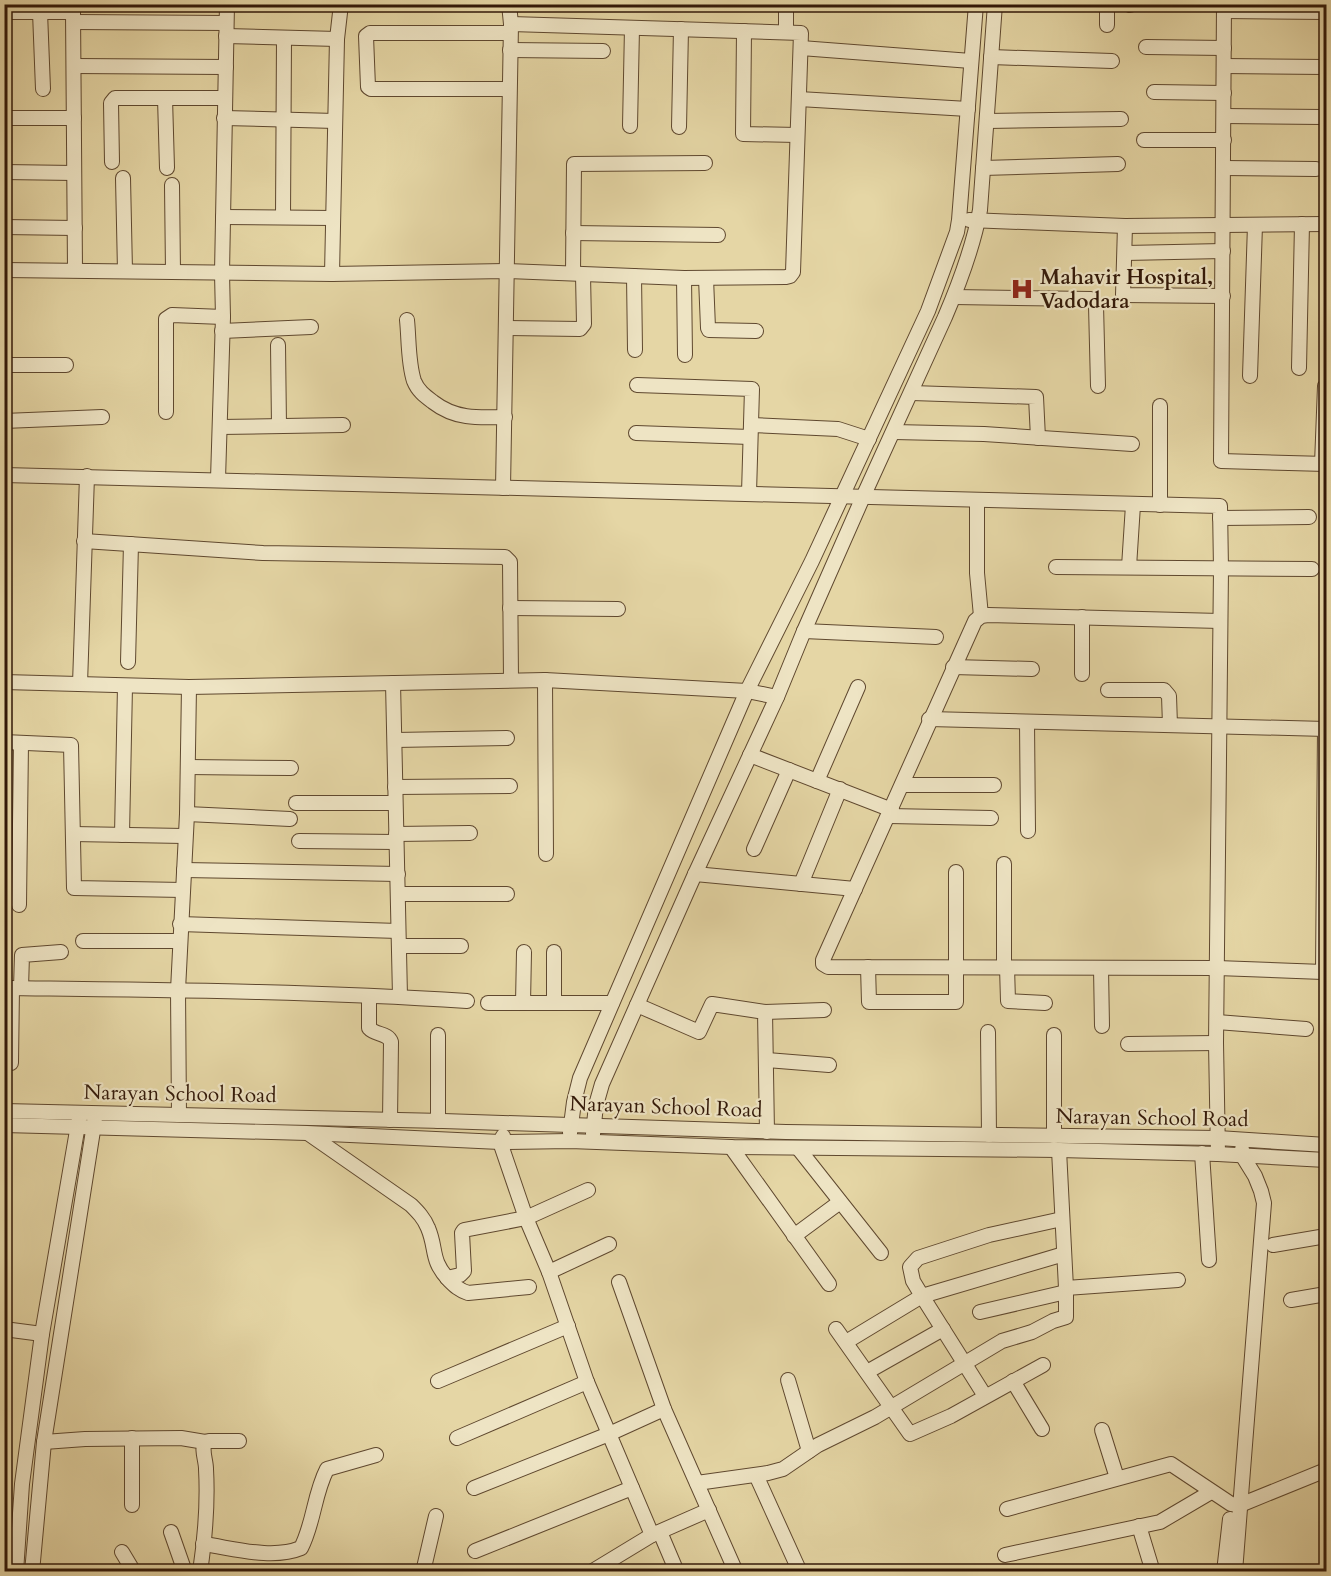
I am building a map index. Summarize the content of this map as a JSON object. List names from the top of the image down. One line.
{"streets":{"street":["Narayan School Road"]},"places":{"hospital":["Mahavir Hospital, Vadodara"]}}
